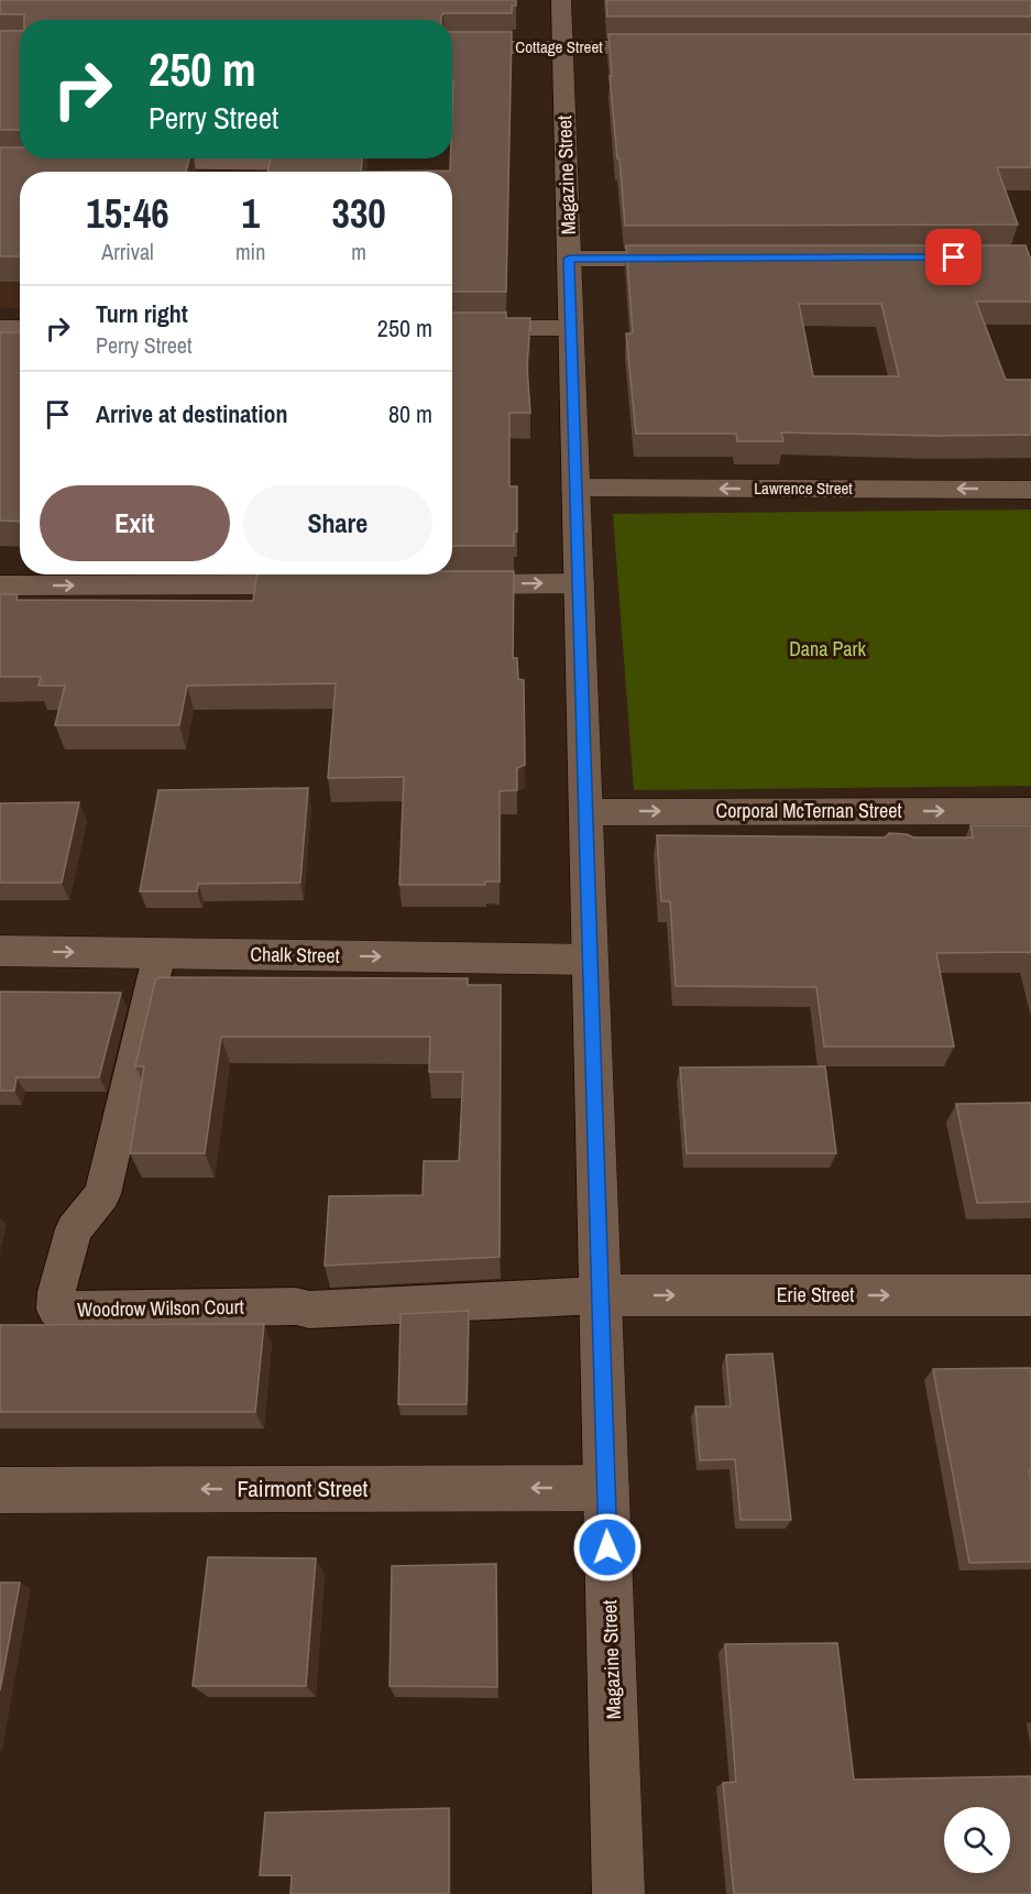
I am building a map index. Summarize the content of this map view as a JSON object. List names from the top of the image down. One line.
{"streets":{"street":["Cottage Street","Magazine Street","Lawrence Street","Corporal McTernan Street","Chalk Street","Erie Street","Woodrow Wilson Court","Fairmont Street"]},"crossings":[["Cottage Street","Magazine Street"],["Magazine Street","Lawrence Street"],["Magazine Street","Corporal McTernan Street"],["Magazine Street","Chalk Street"],["Magazine Street","Erie Street"],["Magazine Street","Woodrow Wilson Court"],["Magazine Street","Fairmont Street"],["Chalk Street","Woodrow Wilson Court"],["Erie Street","Woodrow Wilson Court"]],"one_way":["Lawrence Street","Corporal McTernan Street","Chalk Street","Erie Street","Fairmont Street"],"parks":["Dana Park"],"page":{"turn":["250 m","Perry Street"],"eta":["15:46","Arrival","1","min","330","m"],"list":[{"name":"Turn right","note":"Perry Street","value":"250 m"},{"name":"Arrive at destination","value":"80 m"}],"buttons":["Exit","Share"]}}
